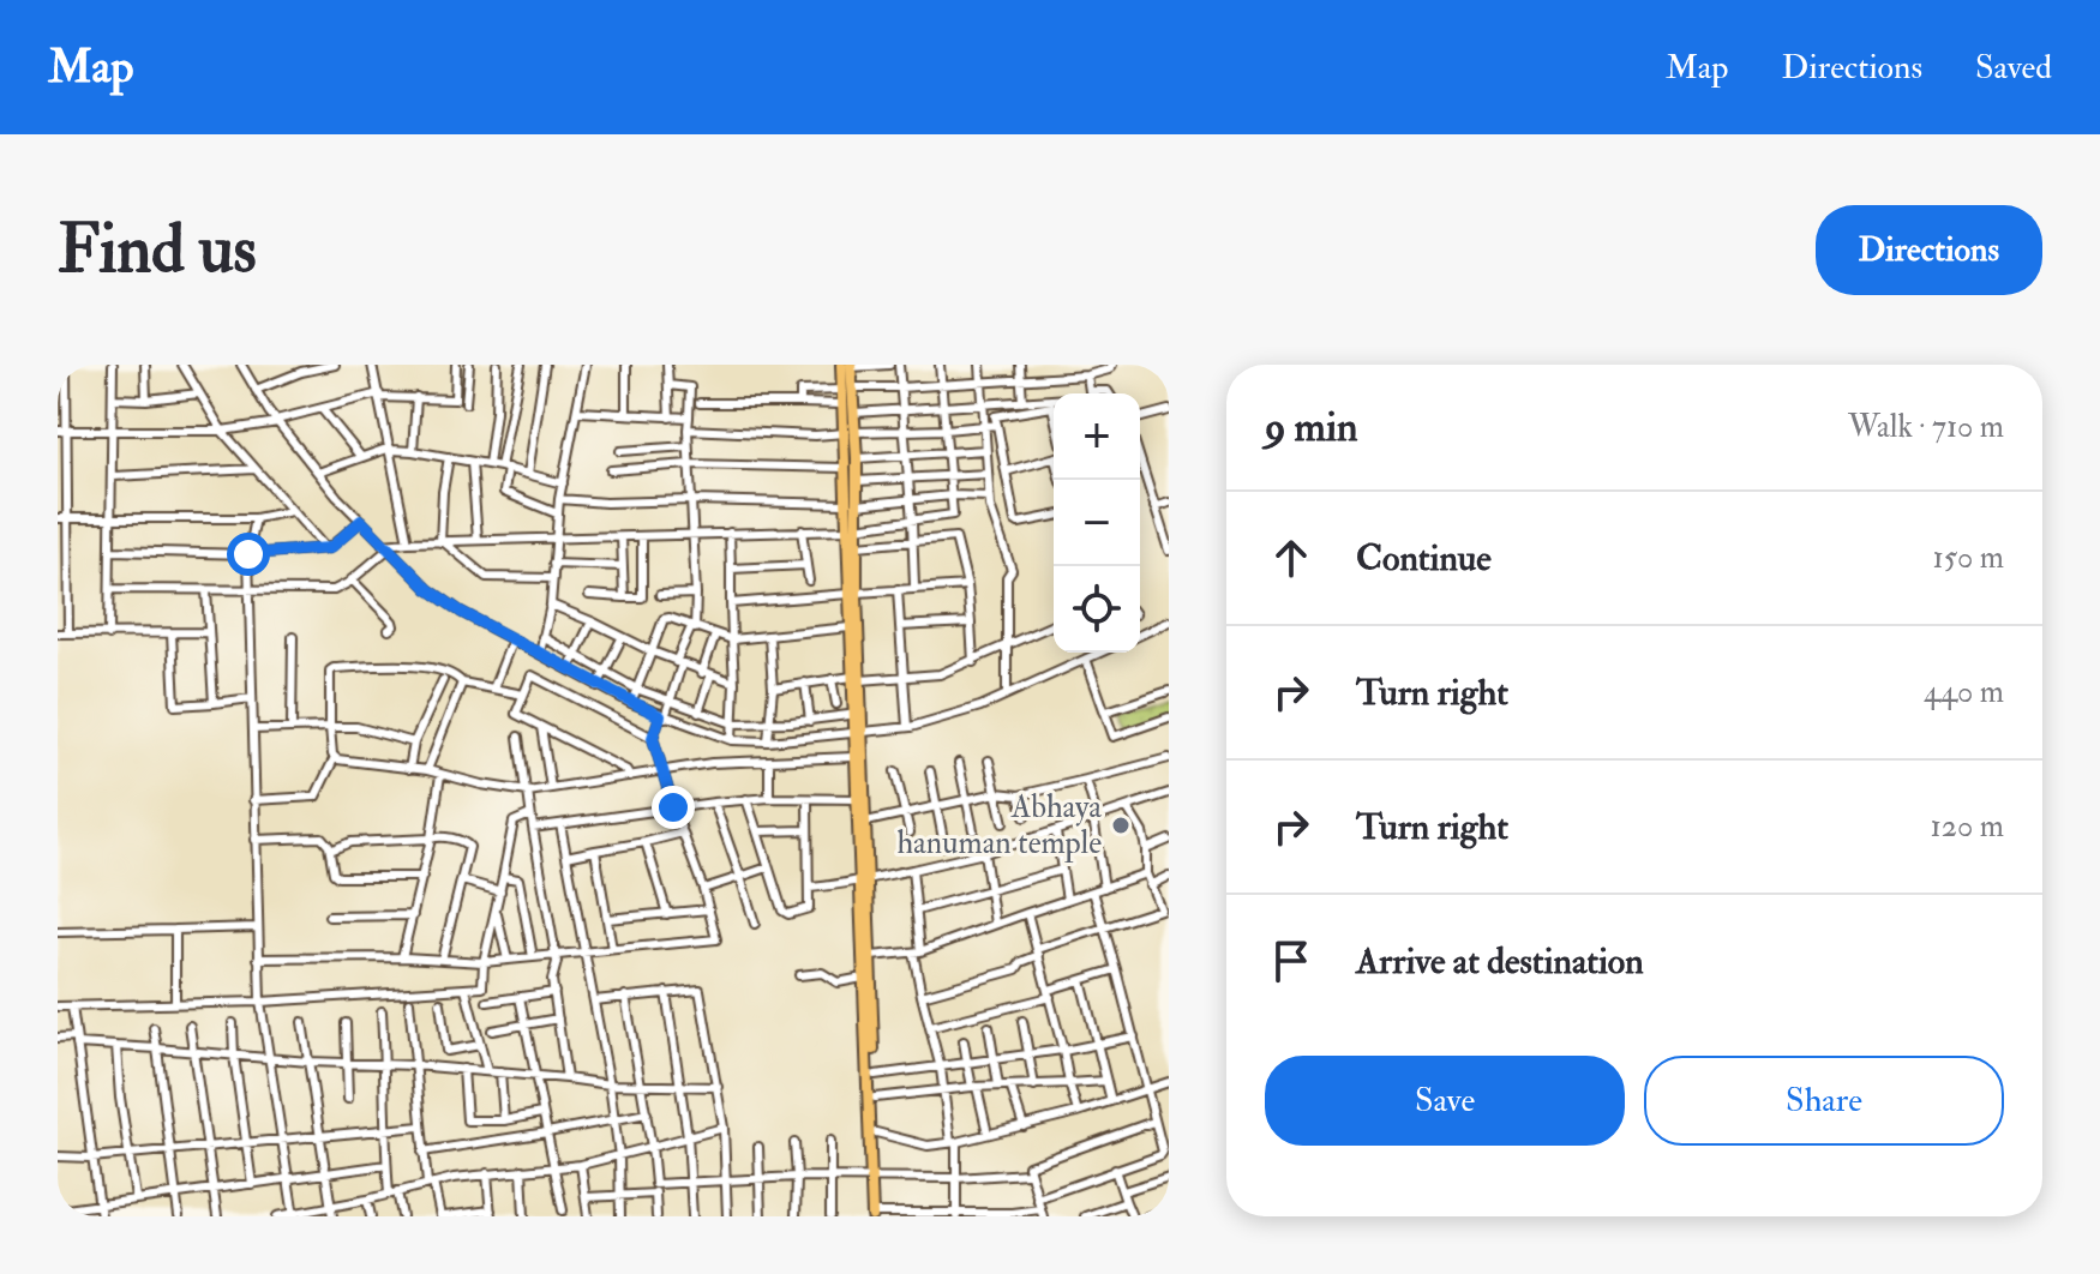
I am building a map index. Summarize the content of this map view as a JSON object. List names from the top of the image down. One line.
{"places":["Abhaya hanuman temple"],"page":{"header":"Map","nav":["Map","Directions","Saved"],"buttons":["Directions",["Save","Share"]],"title":"Find us","heading":["9 min","Walk · 710 m"],"map_buttons":["+","−"],"list":[["Continue","150 m"],["Turn right","440 m"],["Turn right","120 m"],"Arrive at destination"]}}
